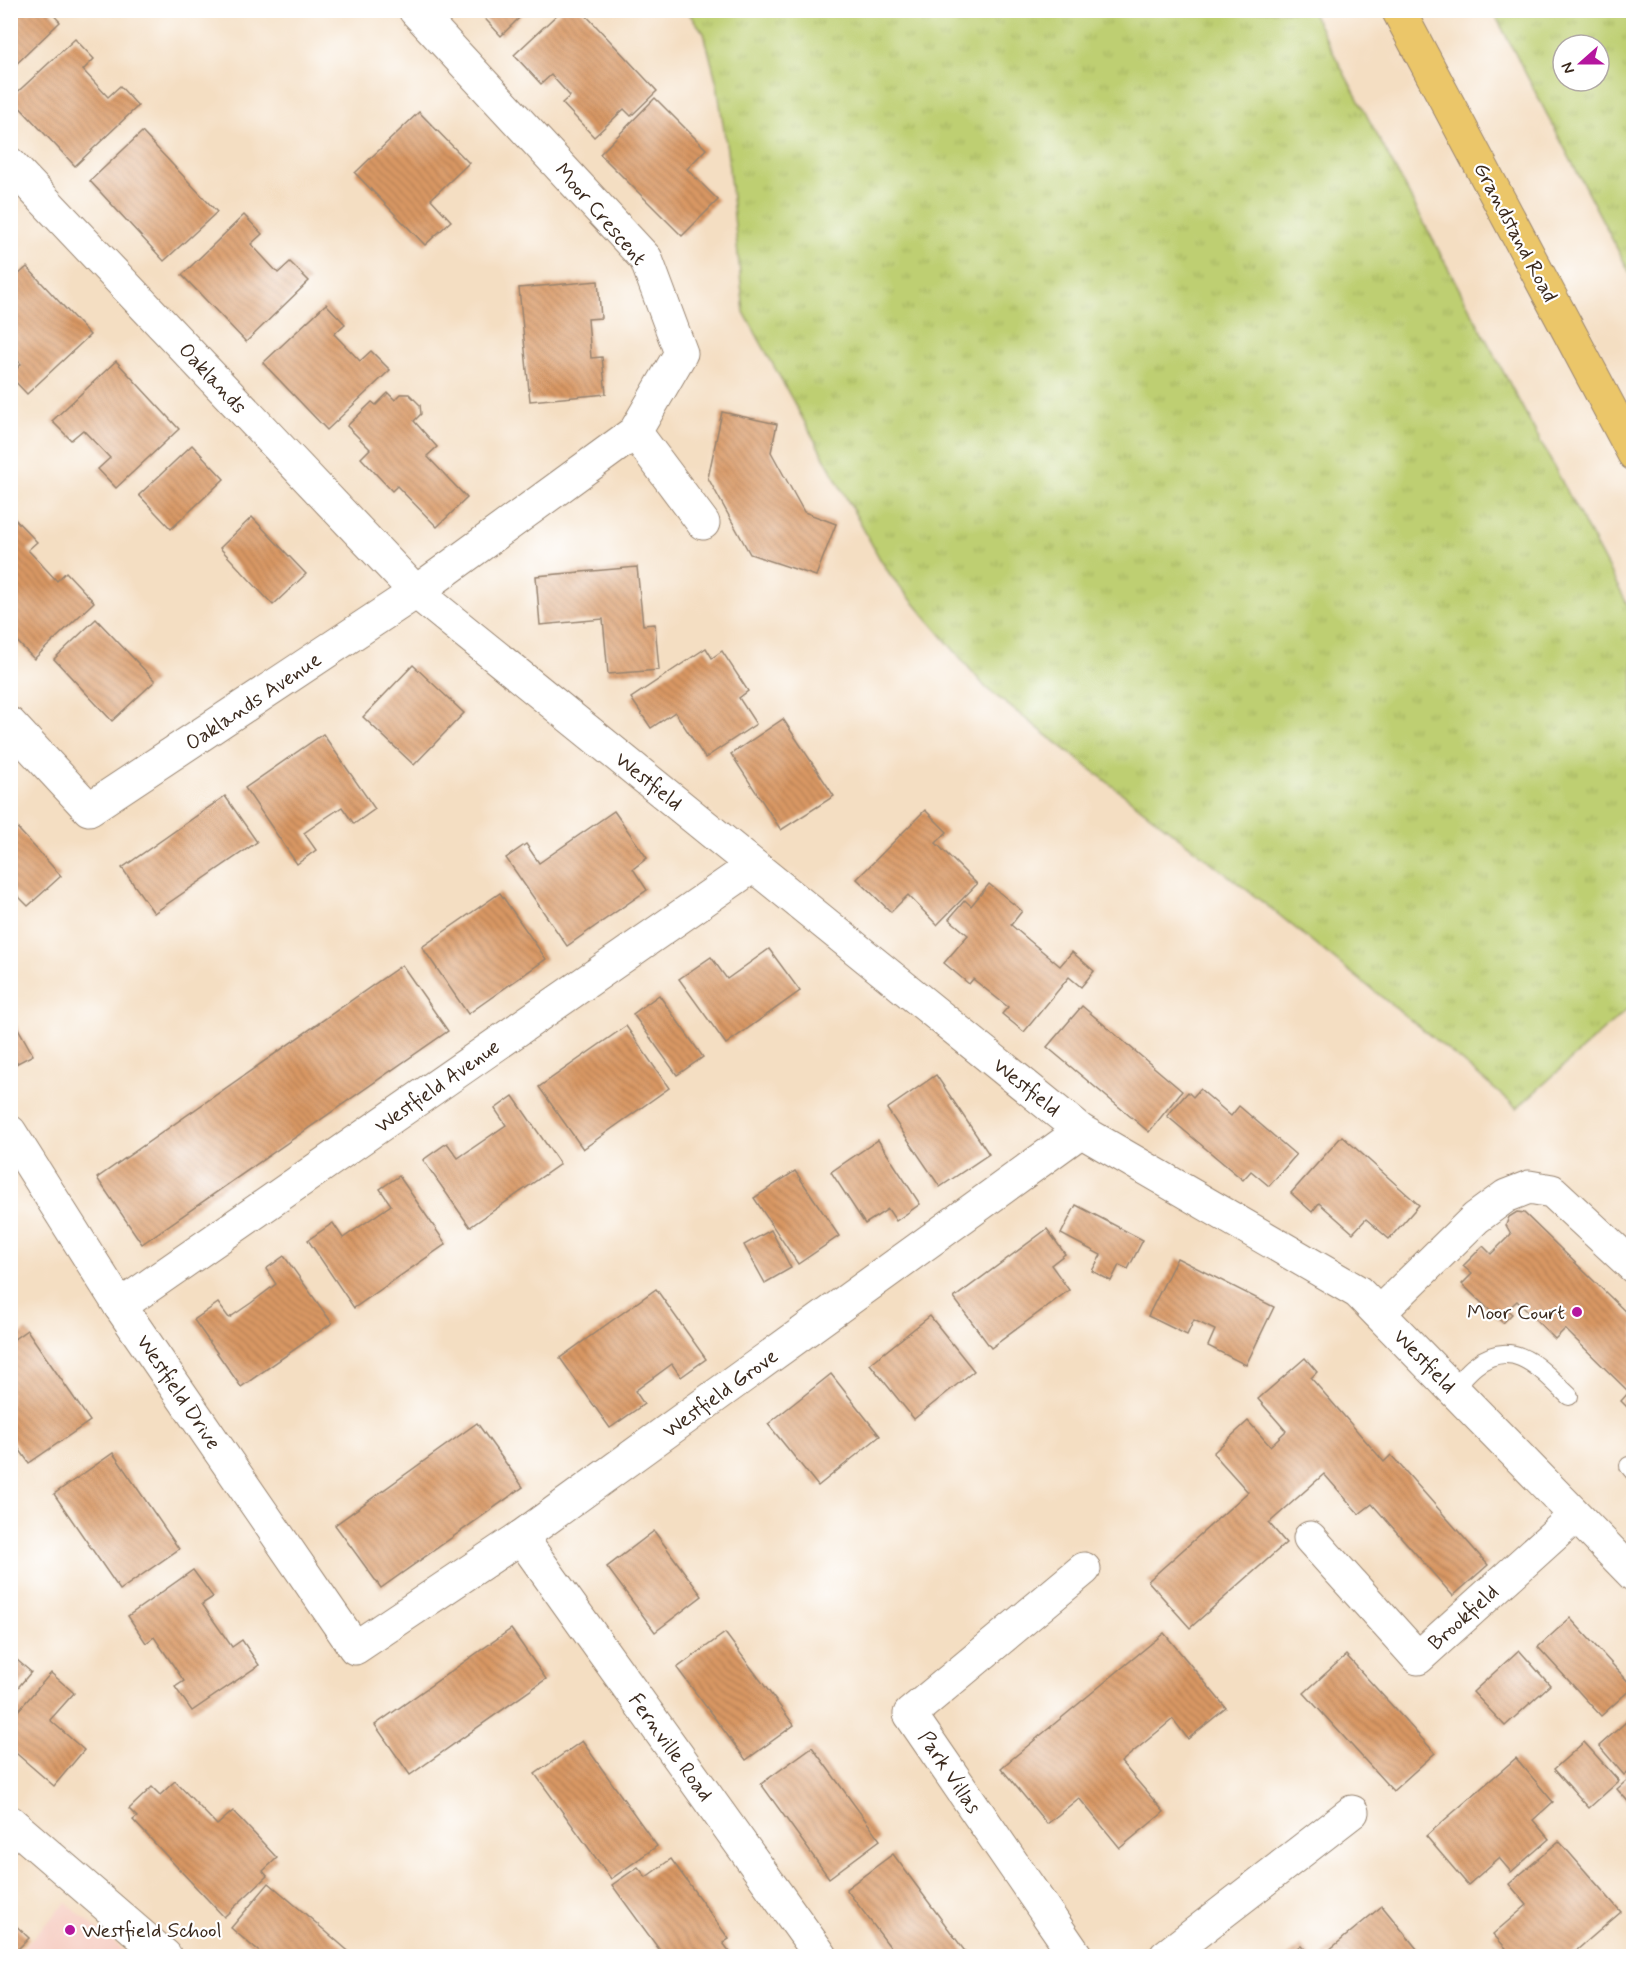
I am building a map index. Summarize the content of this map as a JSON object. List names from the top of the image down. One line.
{"streets":{"main road":["Grandstand Road"],"street":["Moor Crescent","Oaklands","Oaklands Avenue","Westfield","Westfield Avenue","Westfield Drive","Westfield Grove","Brookfield","Fernville Road","Park Villas"]},"crossings":[["Moor Crescent","Oaklands"],["Moor Crescent","Oaklands Avenue"],["Moor Crescent","Westfield"],["Oaklands","Oaklands Avenue"],["Oaklands","Westfield"],["Oaklands Avenue","Westfield"],["Westfield","Westfield Avenue"],["Westfield","Westfield Grove"],["Westfield","Brookfield"],["Westfield Avenue","Westfield Drive"],["Westfield Drive","Westfield Grove"],["Westfield Grove","Fernville Road"]],"places":["Moor Court","Westfield School"],"north":"left"}
